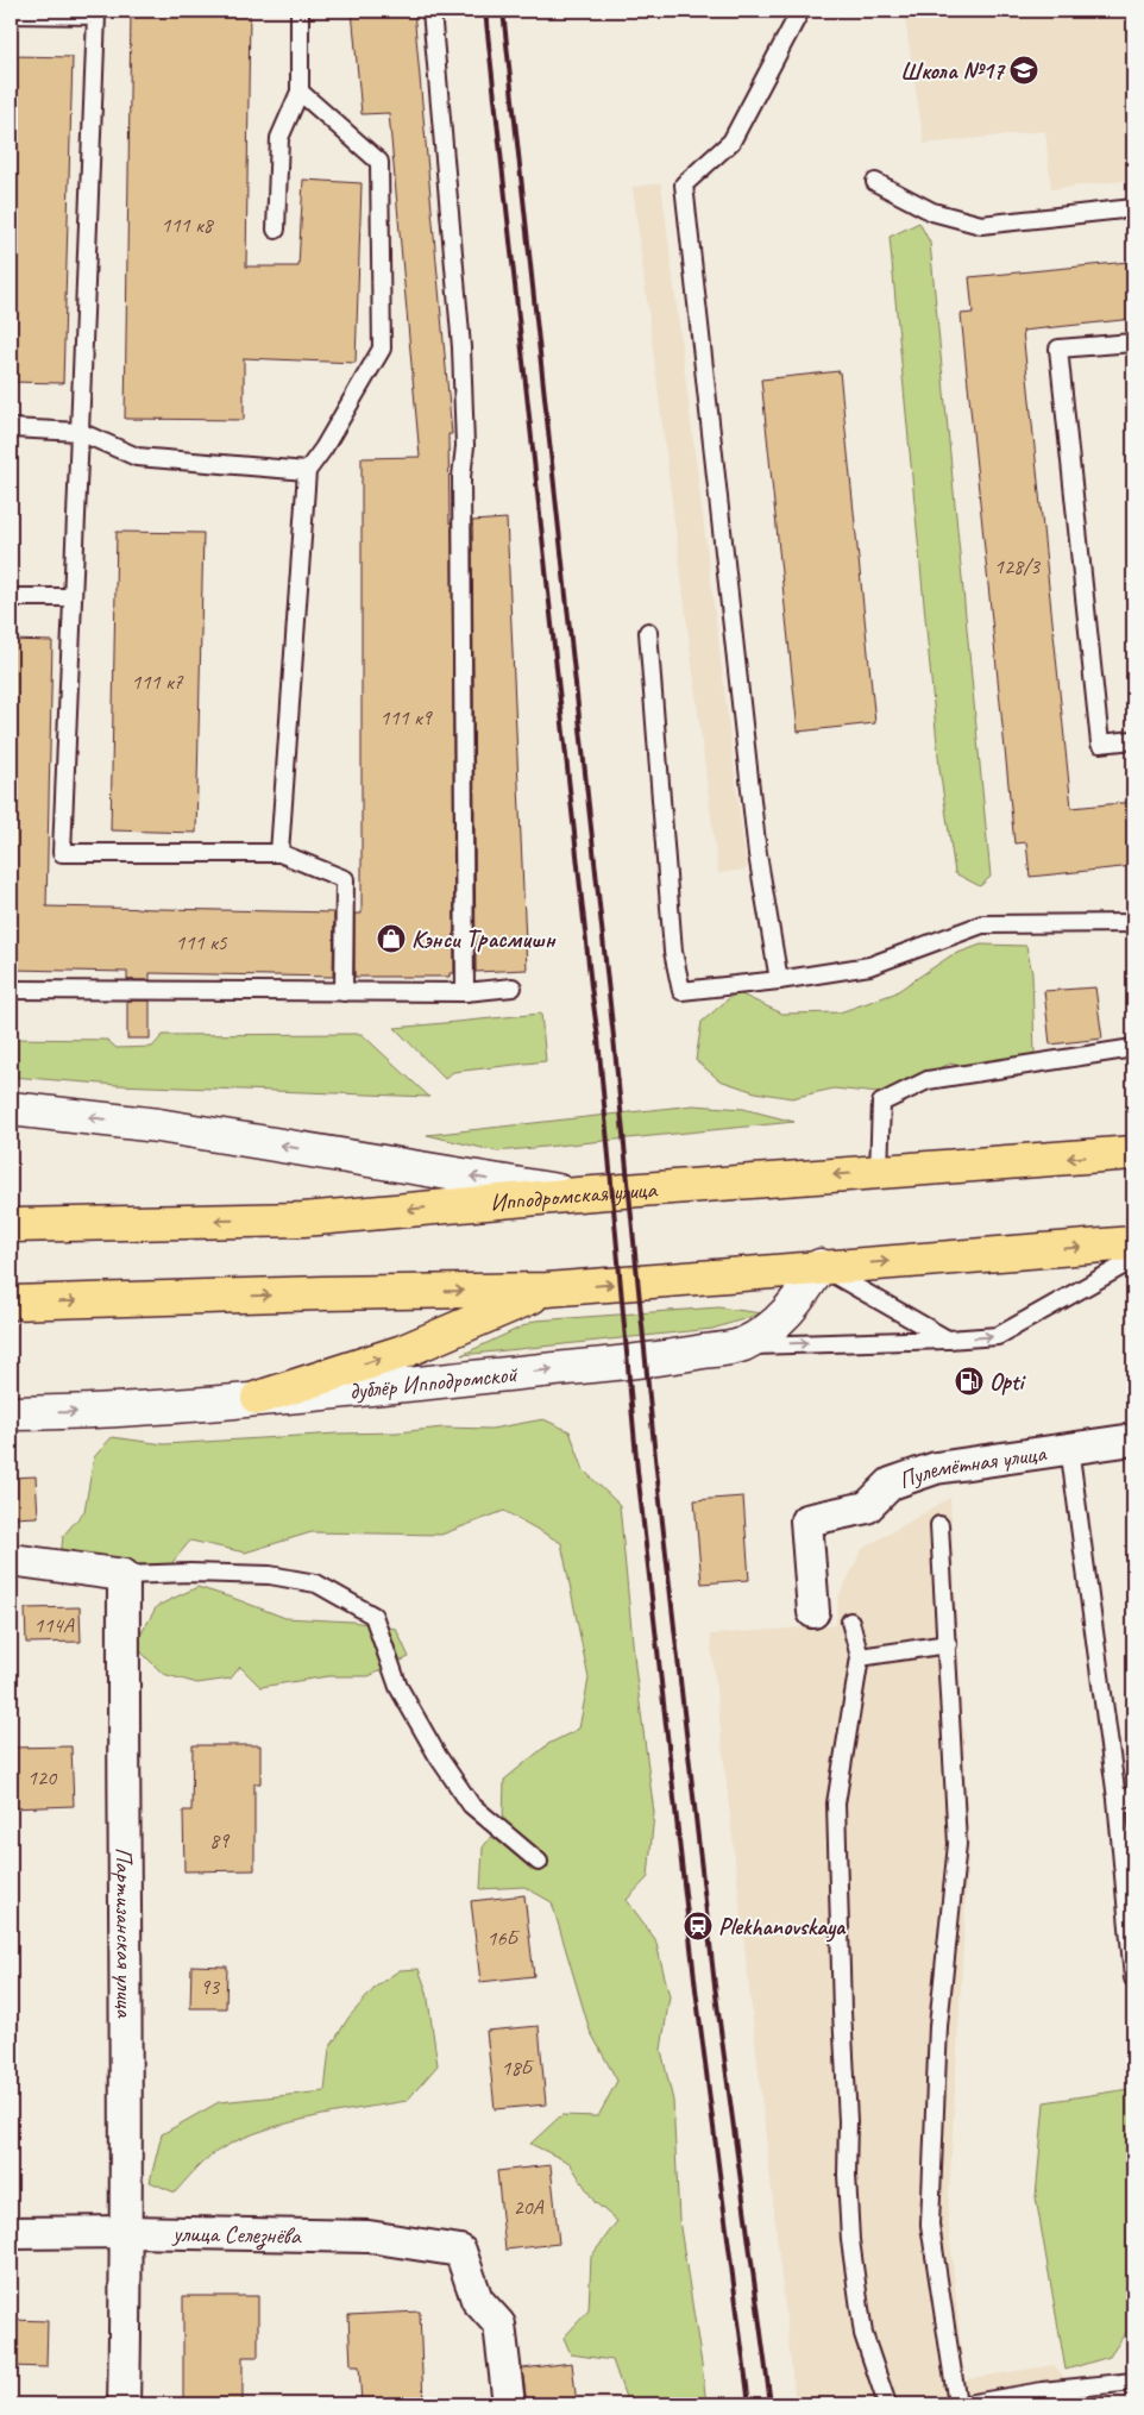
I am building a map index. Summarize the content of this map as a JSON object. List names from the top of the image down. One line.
{"streets":{"highway":["Ипподромская улица"],"street":["дублёр Ипподромской","Пулемётная улица","Партизанская улица","улица Селезнёва"]},"crossings":[["Партизанская улица","улица Селезнёва"]],"places":{"school or university":["Школа №17"],"shop":["Кэнси Трасмишн"],"fuel station":["Opti"],"station":["Plekhanovskaya"]},"house_numbers":["111 к8","128/3","111 к7","111 к9","111 к5","114А","120","89","16Б","93","18Б","20А"]}
